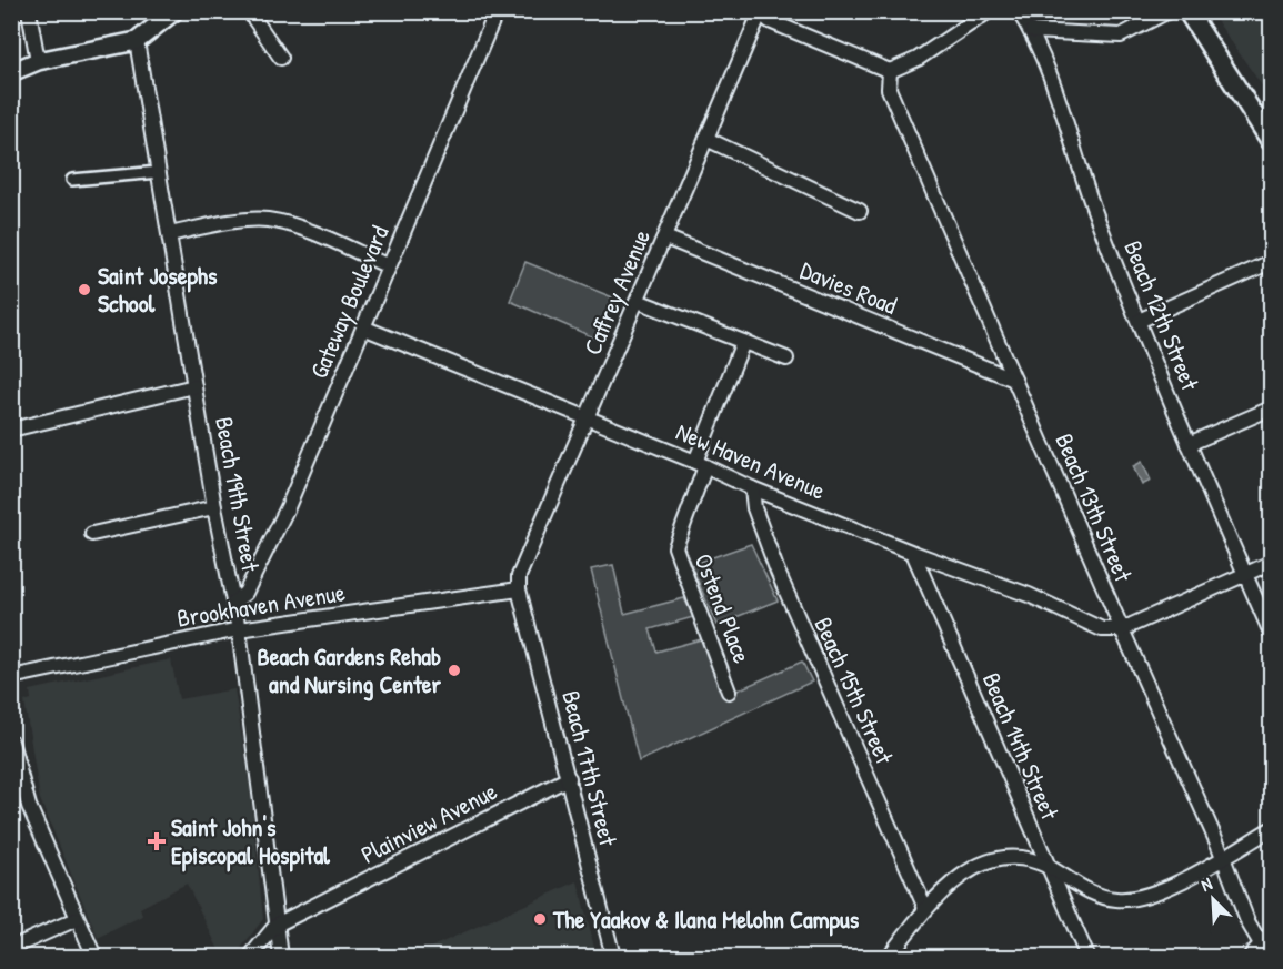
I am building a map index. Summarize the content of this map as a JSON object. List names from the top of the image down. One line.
{"streets":{"street":["Davies Road","Caffrey Avenue","Gateway Boulevard","Beach 12th Street","New Haven Avenue","Beach 19th Street","Beach 13th Street","Brookhaven Avenue","Ostend Place","Beach 15th Street","Beach 14th Street","Beach 17th Street","Plainview Avenue"]},"crossings":[["Davies Road","Caffrey Avenue"],["Davies Road","Beach 13th Street"],["Caffrey Avenue","New Haven Avenue"],["Caffrey Avenue","Brookhaven Avenue"],["Caffrey Avenue","Beach 17th Street"],["Gateway Boulevard","New Haven Avenue"],["Gateway Boulevard","Beach 19th Street"],["New Haven Avenue","Beach 13th Street"],["New Haven Avenue","Ostend Place"],["New Haven Avenue","Beach 15th Street"],["New Haven Avenue","Beach 14th Street"],["Beach 19th Street","Brookhaven Avenue"],["Beach 19th Street","Plainview Avenue"],["Brookhaven Avenue","Beach 17th Street"],["Beach 17th Street","Plainview Avenue"]],"places":{"other":["Saint Josephs School","Beach Gardens Rehab and Nursing Center","The Yaakov & Ilana Melohn Campus"],"health":["Saint John's Episcopal Hospital"]},"north":"top left"}
